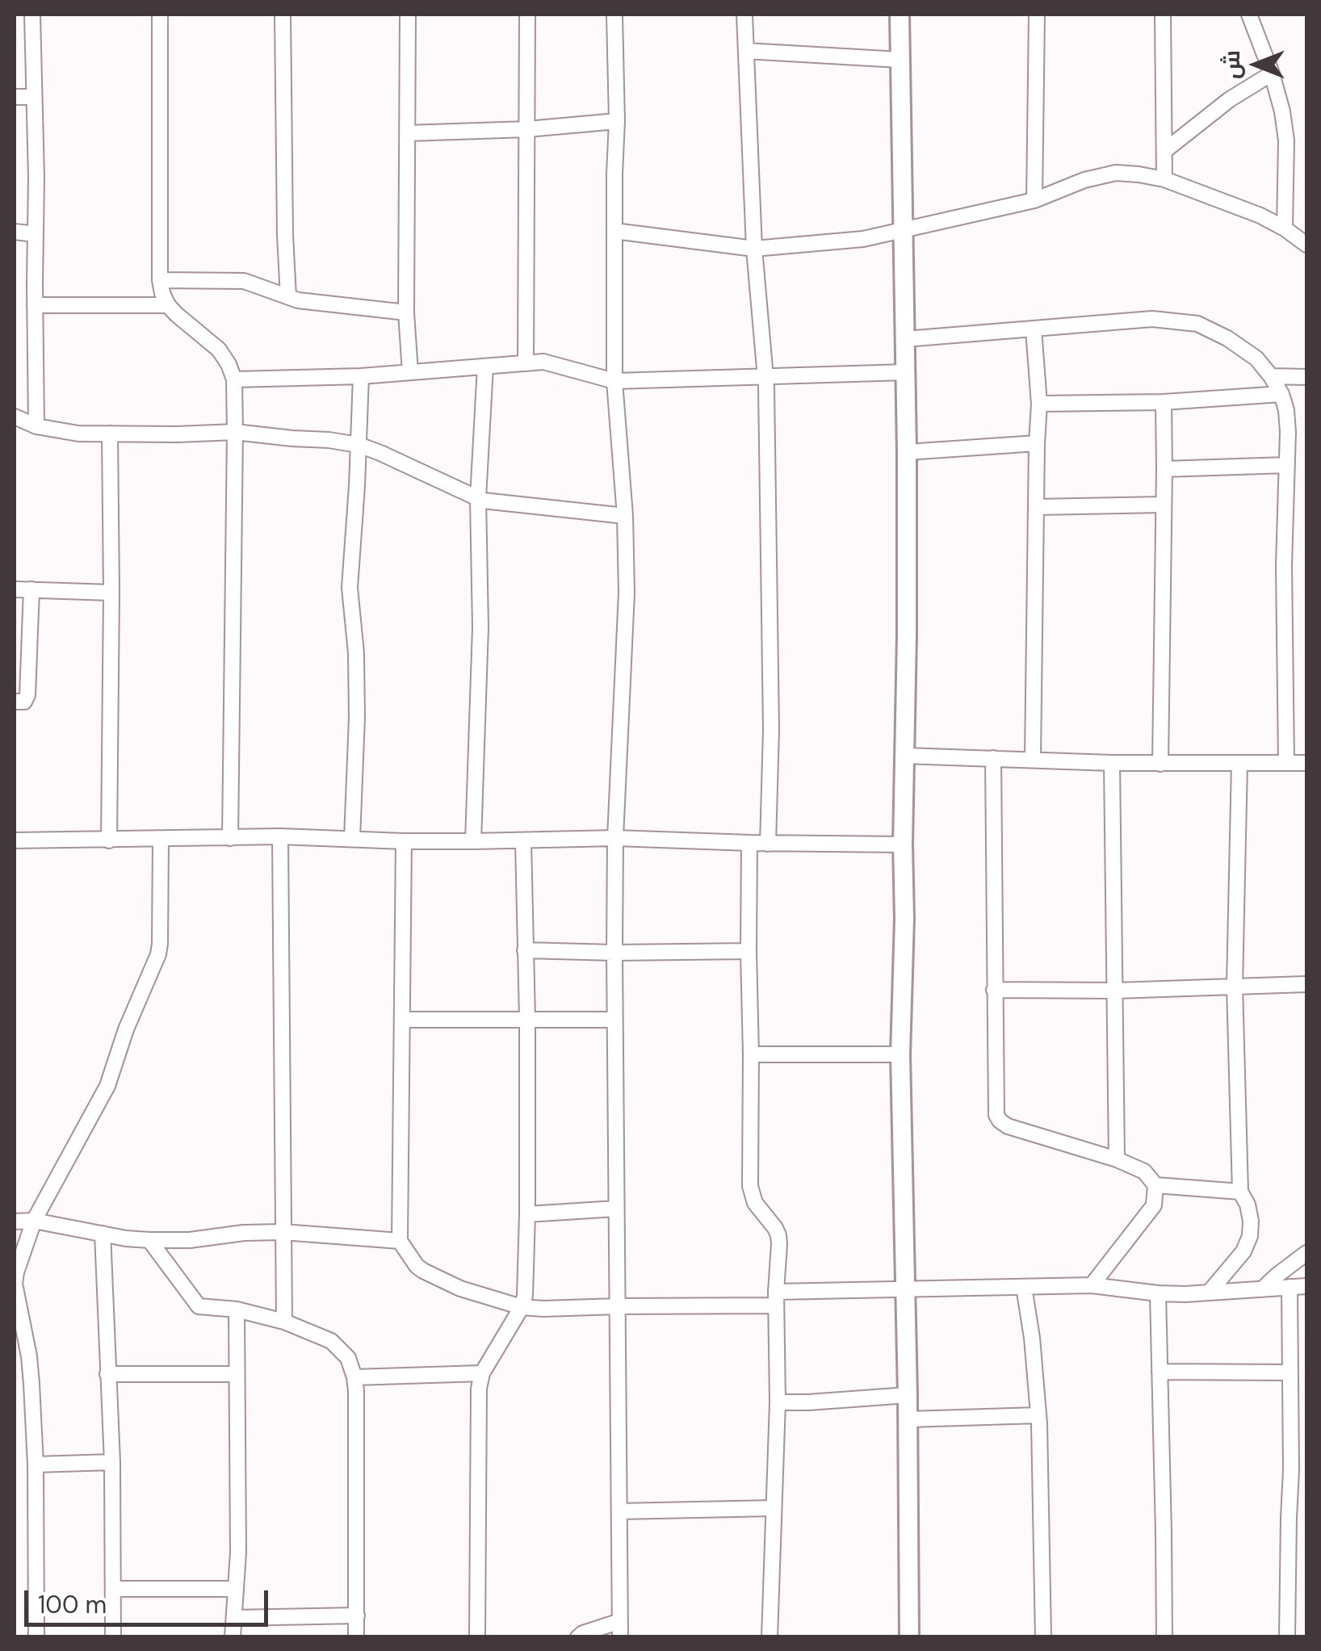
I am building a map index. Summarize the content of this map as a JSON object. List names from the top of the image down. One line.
{"scale_bar":"100 m","north":"left"}
